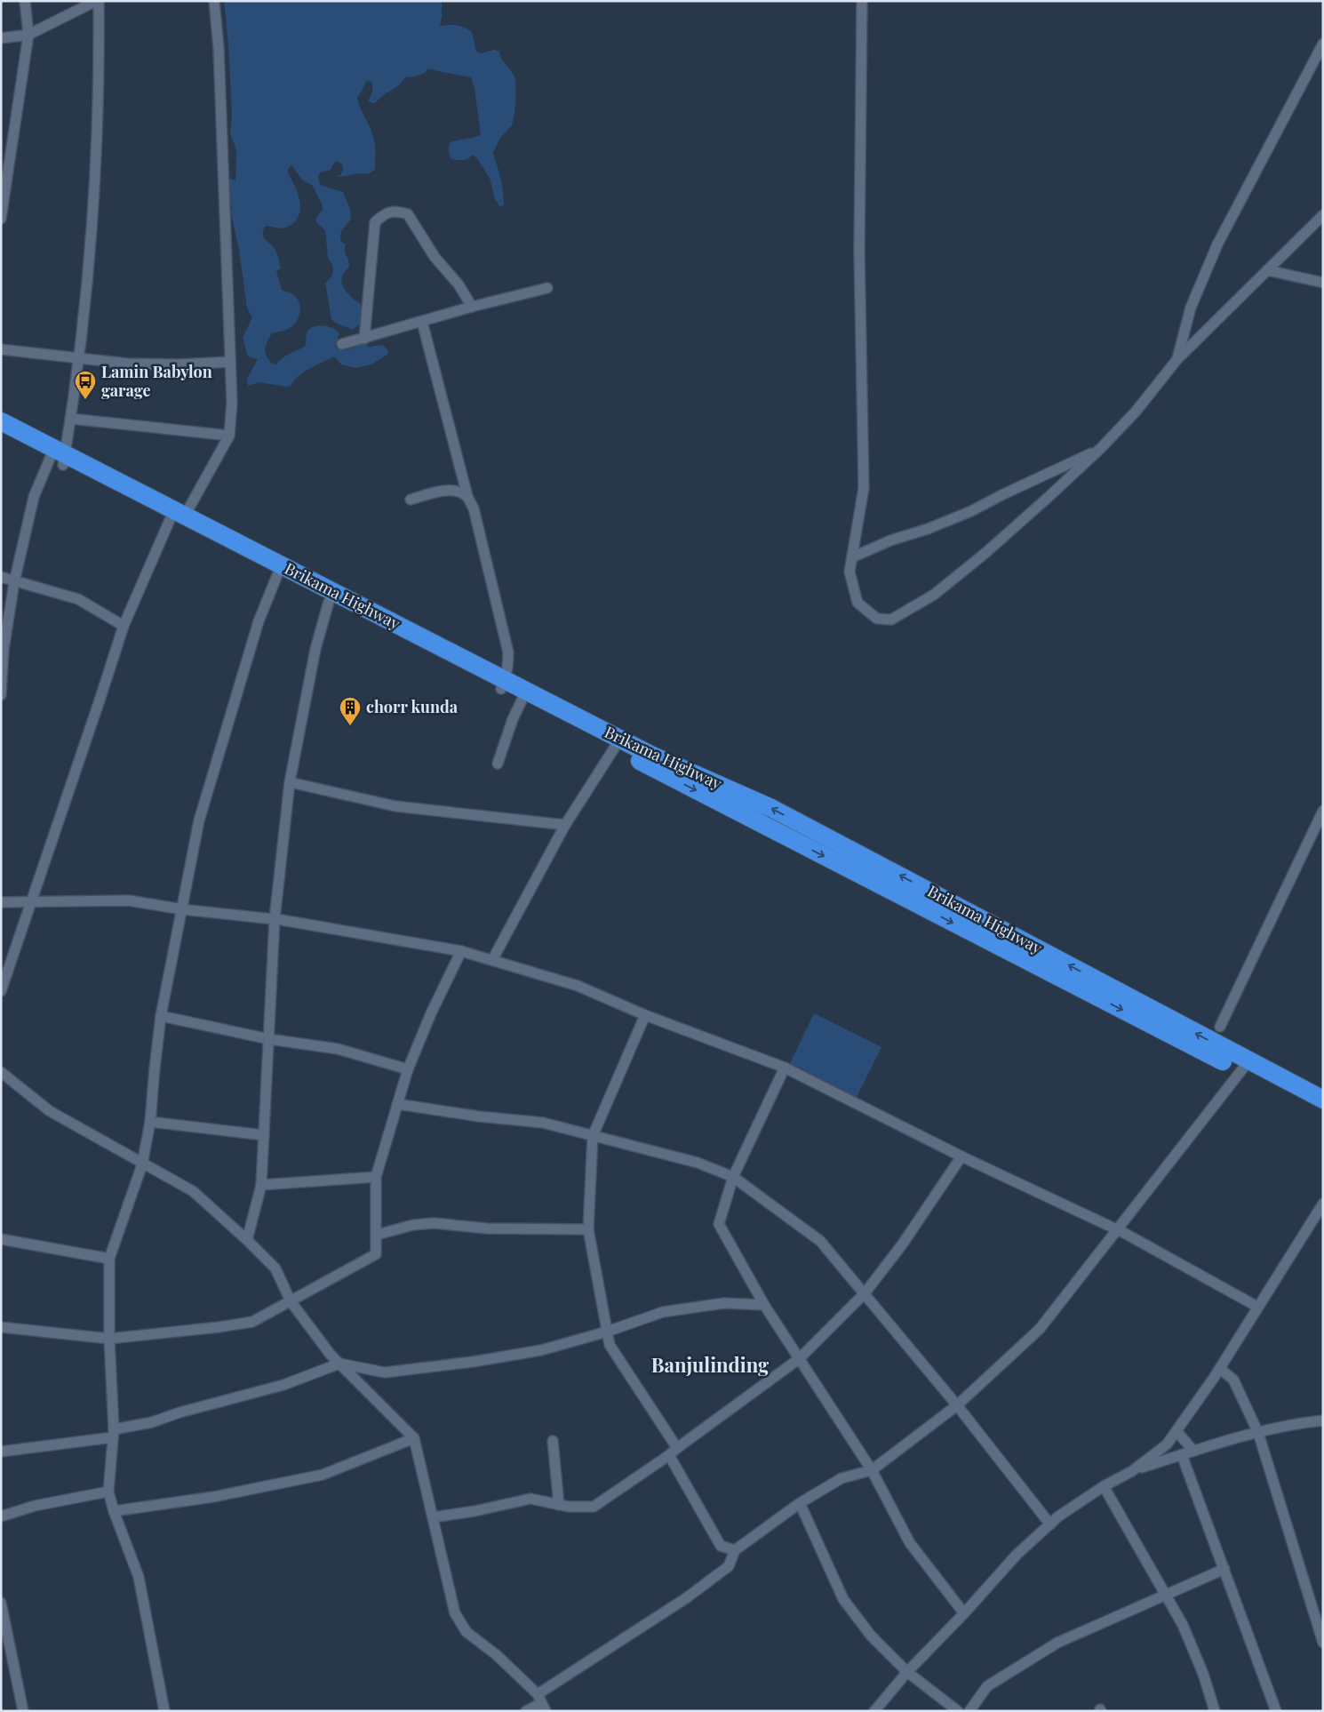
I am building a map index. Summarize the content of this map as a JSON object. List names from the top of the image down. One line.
{"streets":{"highway":["Brikama Highway"]},"districts":["Banjulinding"],"places":{"bus stop":["Lamin Babylon garage"],"building":["chorr kunda"]}}
